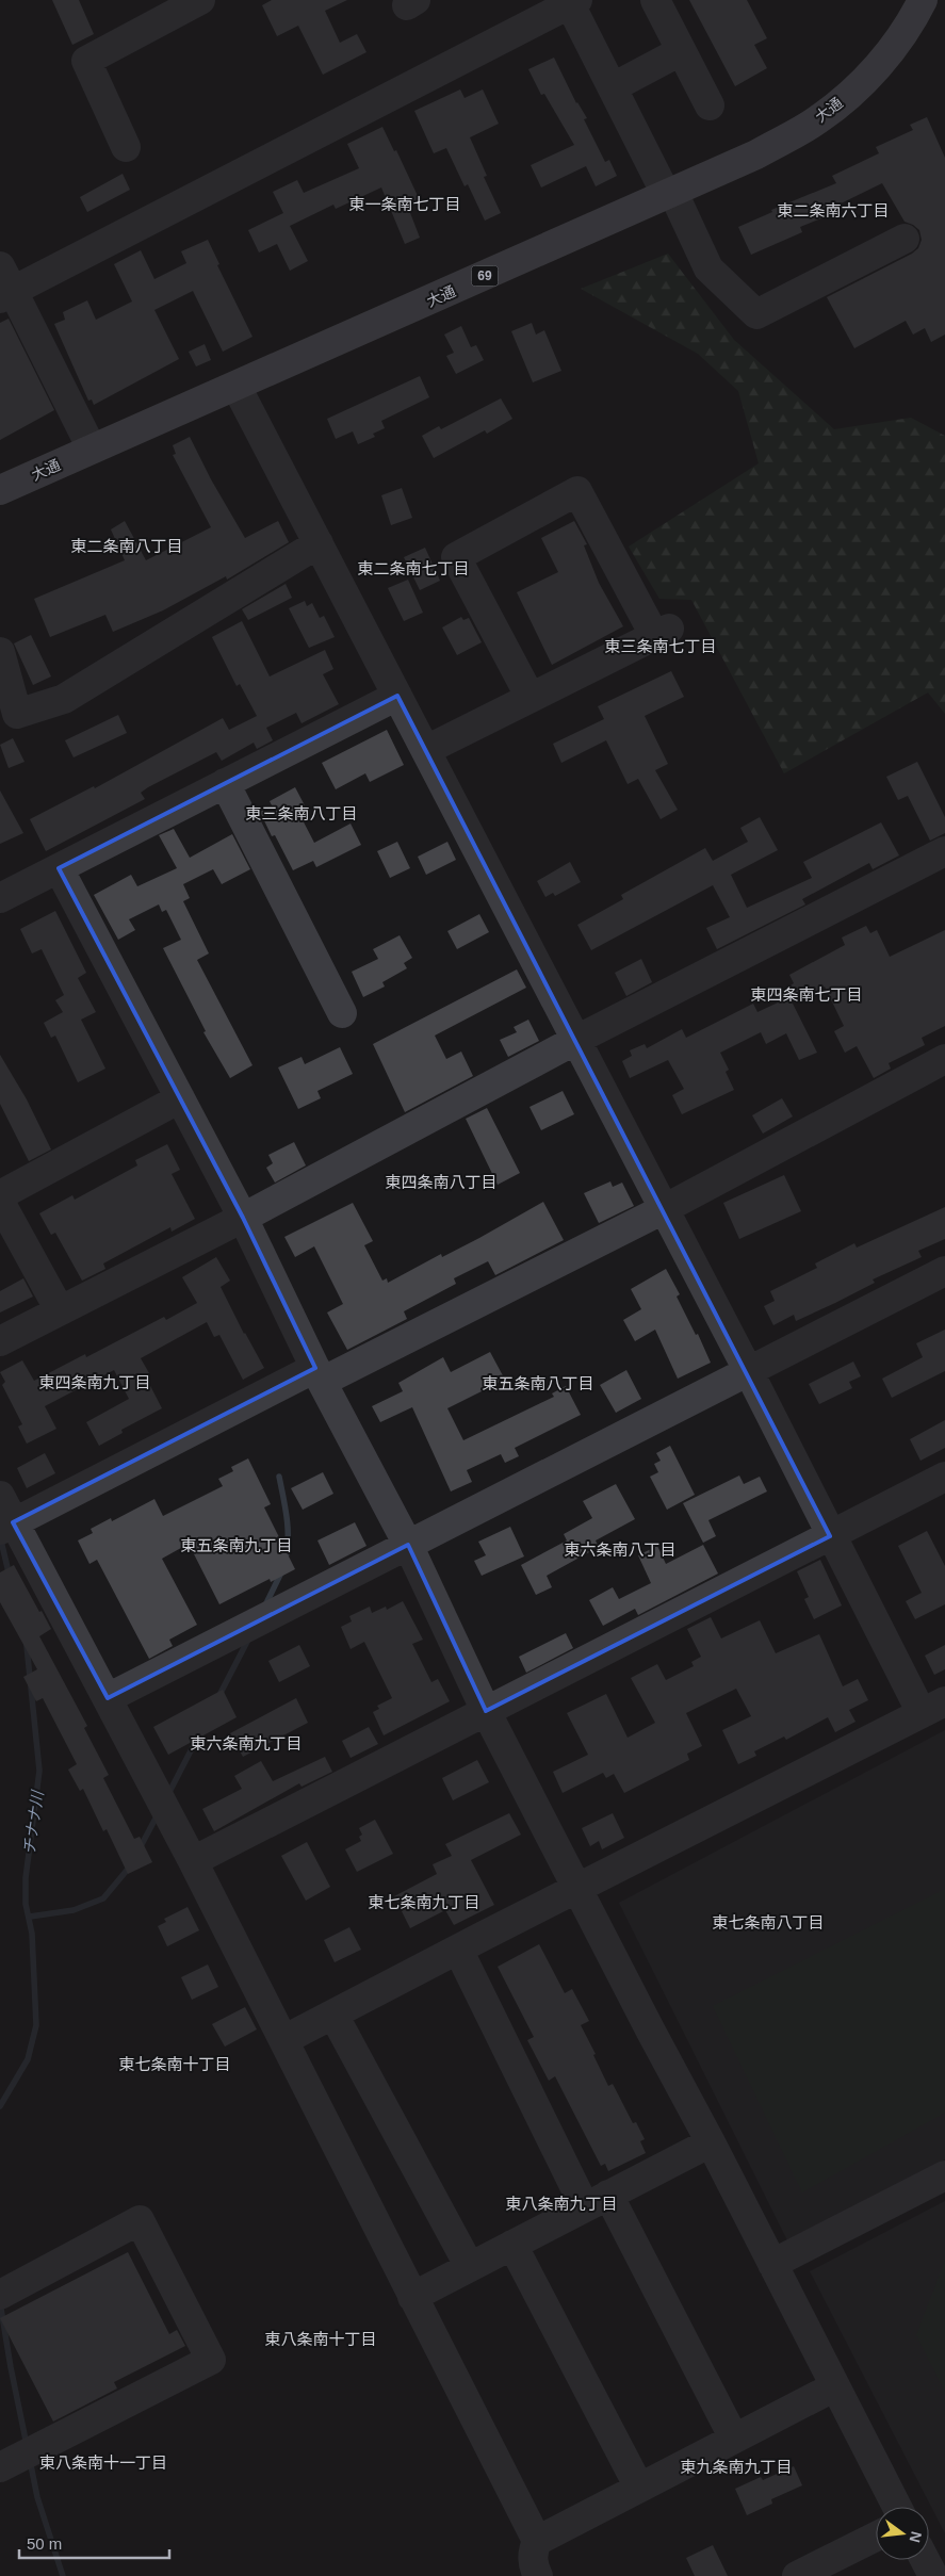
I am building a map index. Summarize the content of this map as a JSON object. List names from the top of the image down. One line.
{"streets":{"main road":["大通","69"]},"districts":["東一条南七丁目","東二条南六丁目","東二条南八丁目","東二条南七丁目","東三条南七丁目","東三条南八丁目","東四条南七丁目","東四条南八丁目","東四条南九丁目","東五条南八丁目","東五条南九丁目","東六条南八丁目","東六条南九丁目","東七条南九丁目","東七条南八丁目","東七条南十丁目","東八条南九丁目","東八条南十丁目","東八条南十一丁目","東九条南九丁目"],"water":["チナナ川"],"scale_bar":"50 m","north":"right"}
